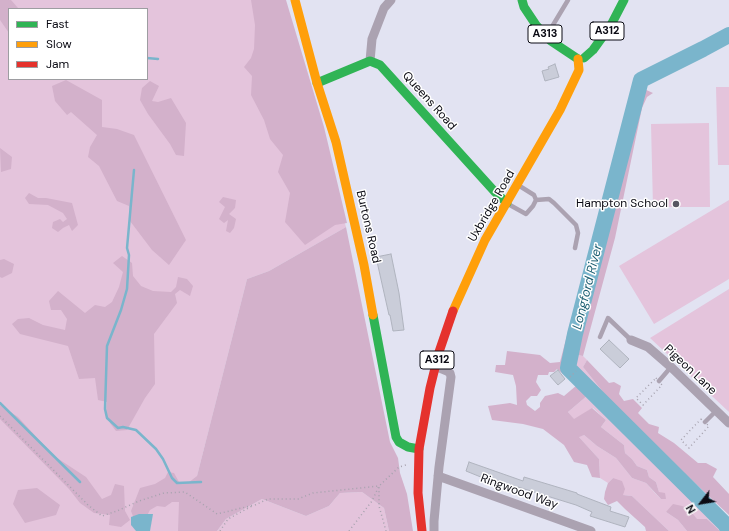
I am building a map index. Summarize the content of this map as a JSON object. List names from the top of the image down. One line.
{"streets":{"street":["A312","A313","Queens Road","Uxbridge Road","Burtons Road","Pigeon Lane","Ringwood Way"]},"crossings":[["A313","Uxbridge Road"],["Queens Road","Uxbridge Road"],["Uxbridge Road","Burtons Road"]],"water":["Longford River"],"places":["Hampton School"],"legend":["Fast","Slow","Jam"],"north":"bottom left"}
